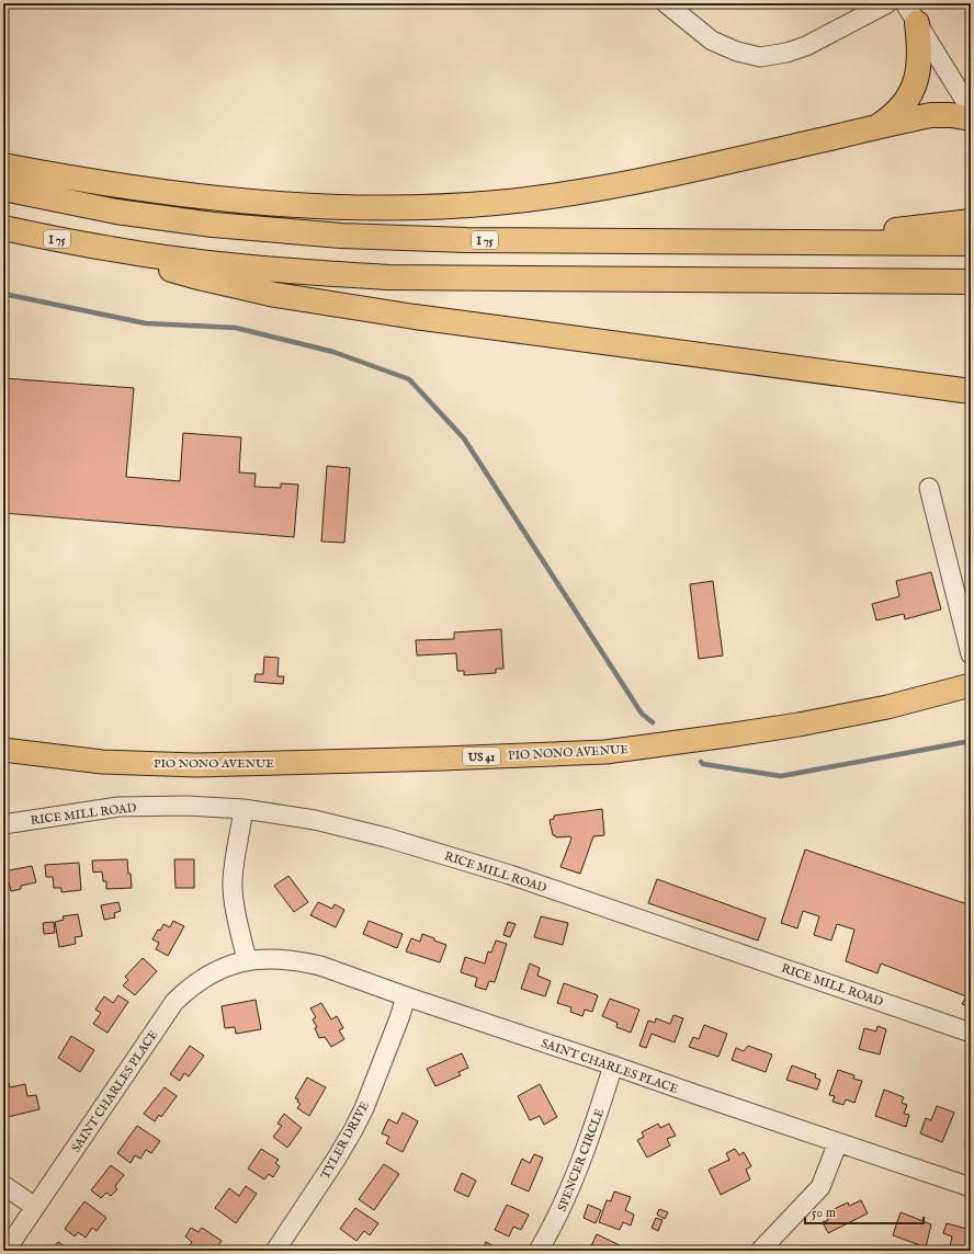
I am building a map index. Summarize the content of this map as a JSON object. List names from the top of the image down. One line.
{"streets":{"highway":["I 75"],"main road":["PIO NONO AVENUE","US 41"],"street":["RICE MILL ROAD","SAINT CHARLES PLACE","TYLER DRIVE","SPENCER CIRCLE"]},"crossings":[["SAINT CHARLES PLACE","TYLER DRIVE"],["SAINT CHARLES PLACE","SPENCER CIRCLE"]],"scale_bar":"50 m"}
